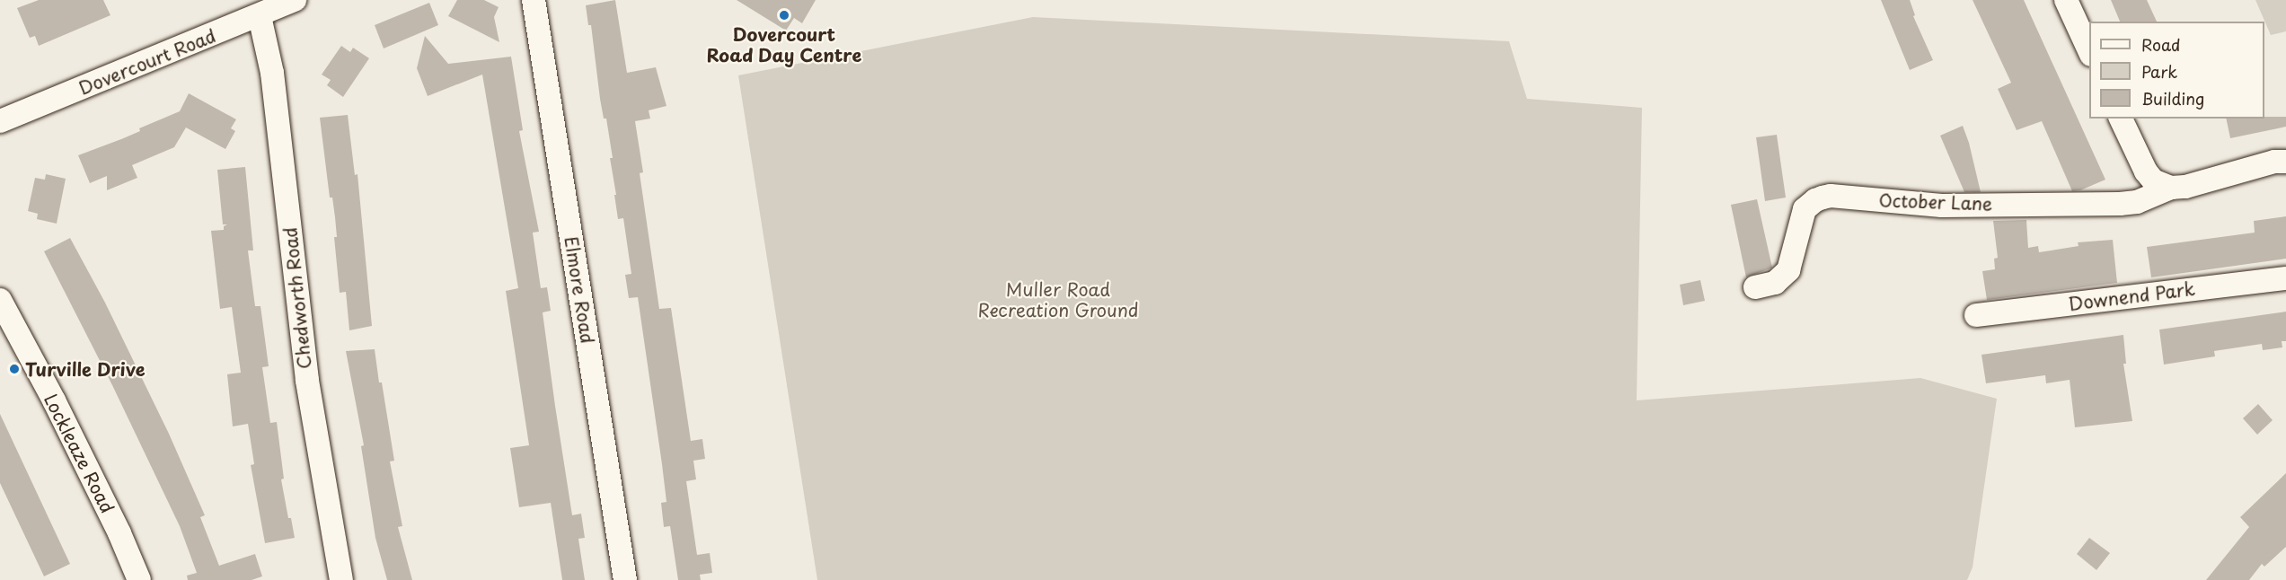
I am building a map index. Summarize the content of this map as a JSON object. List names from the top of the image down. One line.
{"streets":{"street":["Dovercourt Road","October Lane","Elmore Road","Downend Park","Chedworth Road","Lockleaze Road"]},"crossings":[["Dovercourt Road","Chedworth Road"]],"parks":["Muller Road Recreation Ground"],"places":["Dovercourt Road Day Centre","Turville Drive"],"legend":["Road","Park","Building"]}
